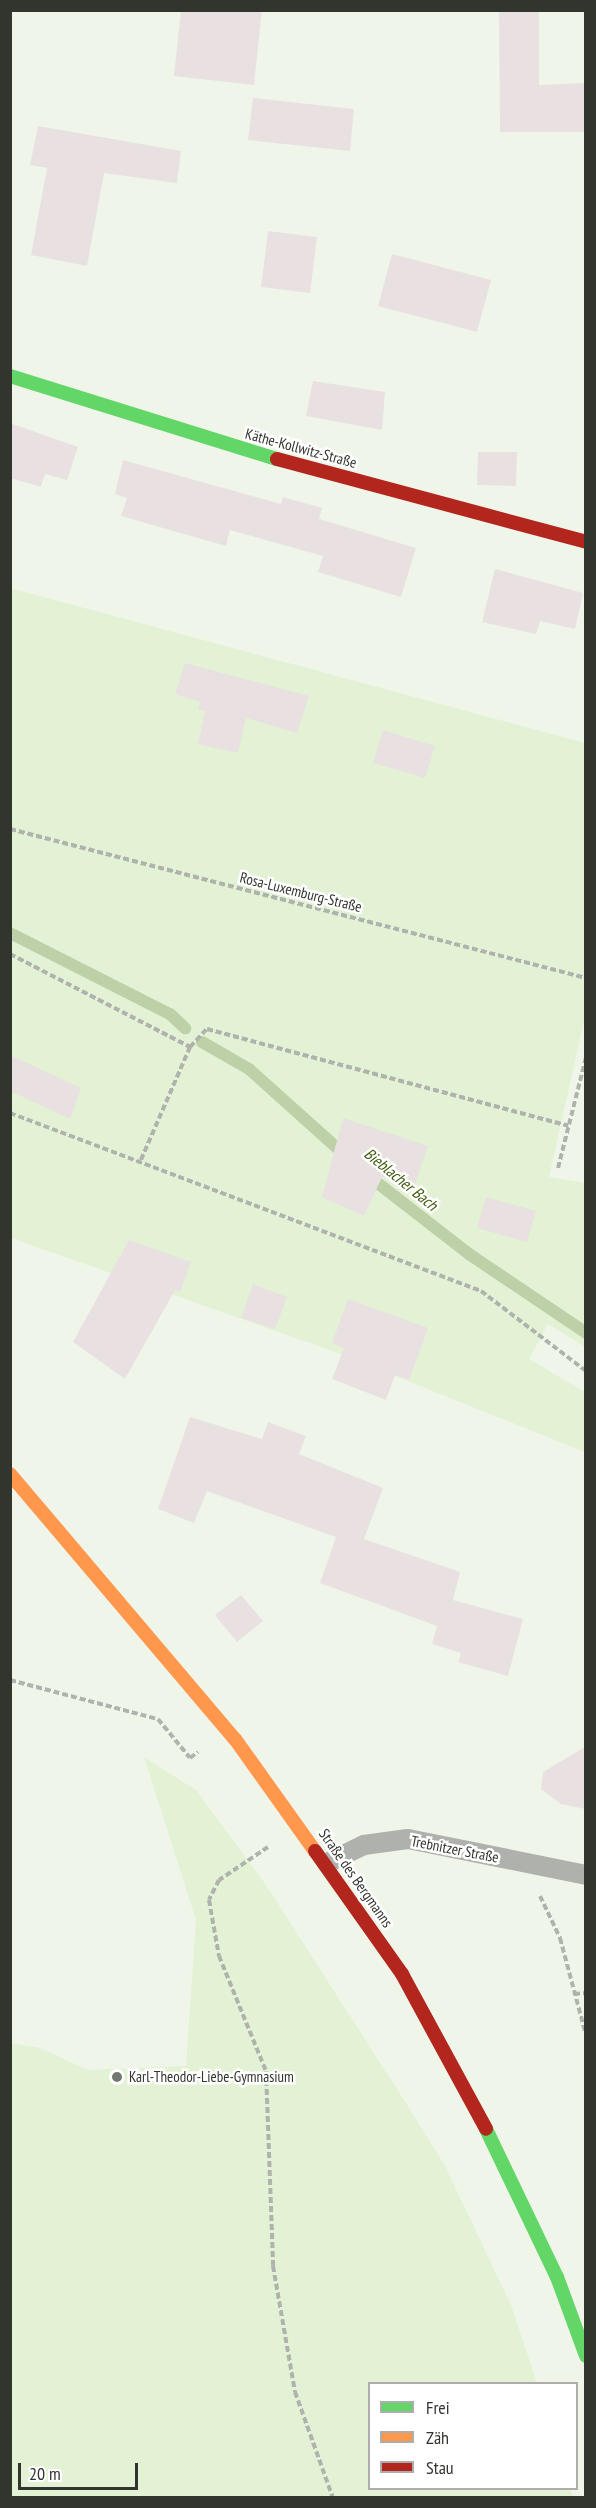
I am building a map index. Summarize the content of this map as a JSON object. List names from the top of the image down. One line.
{"streets":{"main road":["Käthe-Kollwitz-Straße","Straße des Bergmanns"],"lane":["Trebnitzer Straße"],"path":["Rosa-Luxemburg-Straße"]},"crossings":[["Trebnitzer Straße","Straße des Bergmanns"]],"water":["Bieblacher Bach"],"places":["Karl-Theodor-Liebe-Gymnasium"],"legend":["Frei","Zäh","Stau"],"scale_bar":"20 m"}
